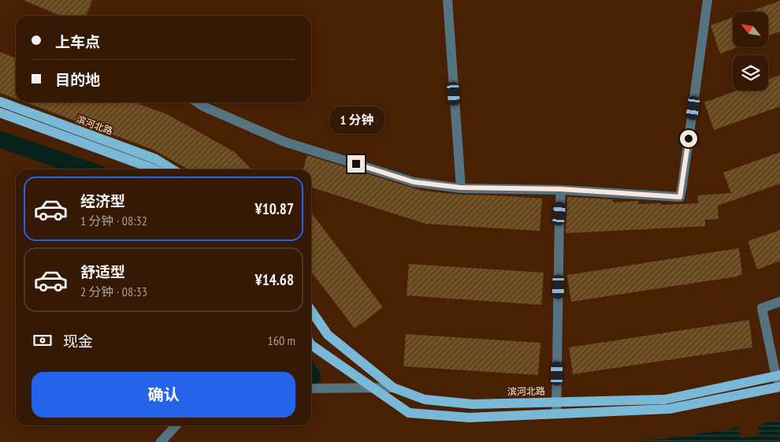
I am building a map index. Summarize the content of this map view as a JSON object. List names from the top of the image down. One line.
{"streets":{"main road":["滨河北路"]},"north":"top left","page":{"banner":["上车点","目的地"],"bubble":"1 分钟","list":[{"name":"经济型","note":"1 分钟 · 08:32","value":"¥10.87"},{"name":"舒适型","note":"2 分钟 · 08:33","value":"¥14.68"}],"pay":["现金","160 m"],"buttons":"确认"}}
